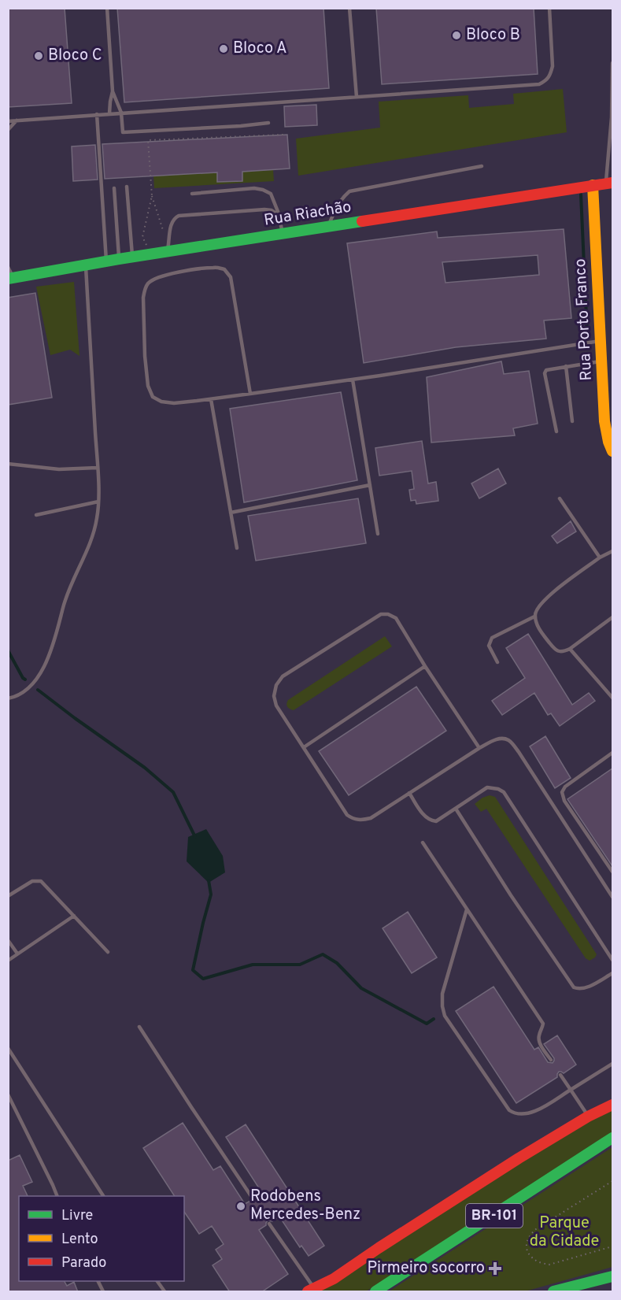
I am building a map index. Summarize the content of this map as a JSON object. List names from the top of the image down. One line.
{"streets":{"main road":["Rua Riachão","Rua Porto Franco","BR-101"]},"crossings":[["Rua Riachão","Rua Porto Franco"]],"parks":["Parque da Cidade"],"places":{"other":["Bloco B","Bloco A","Bloco C","Rodobens Mercedes-Benz"],"health":["Pirmeiro socorro"]},"legend":["Livre","Lento","Parado"]}
